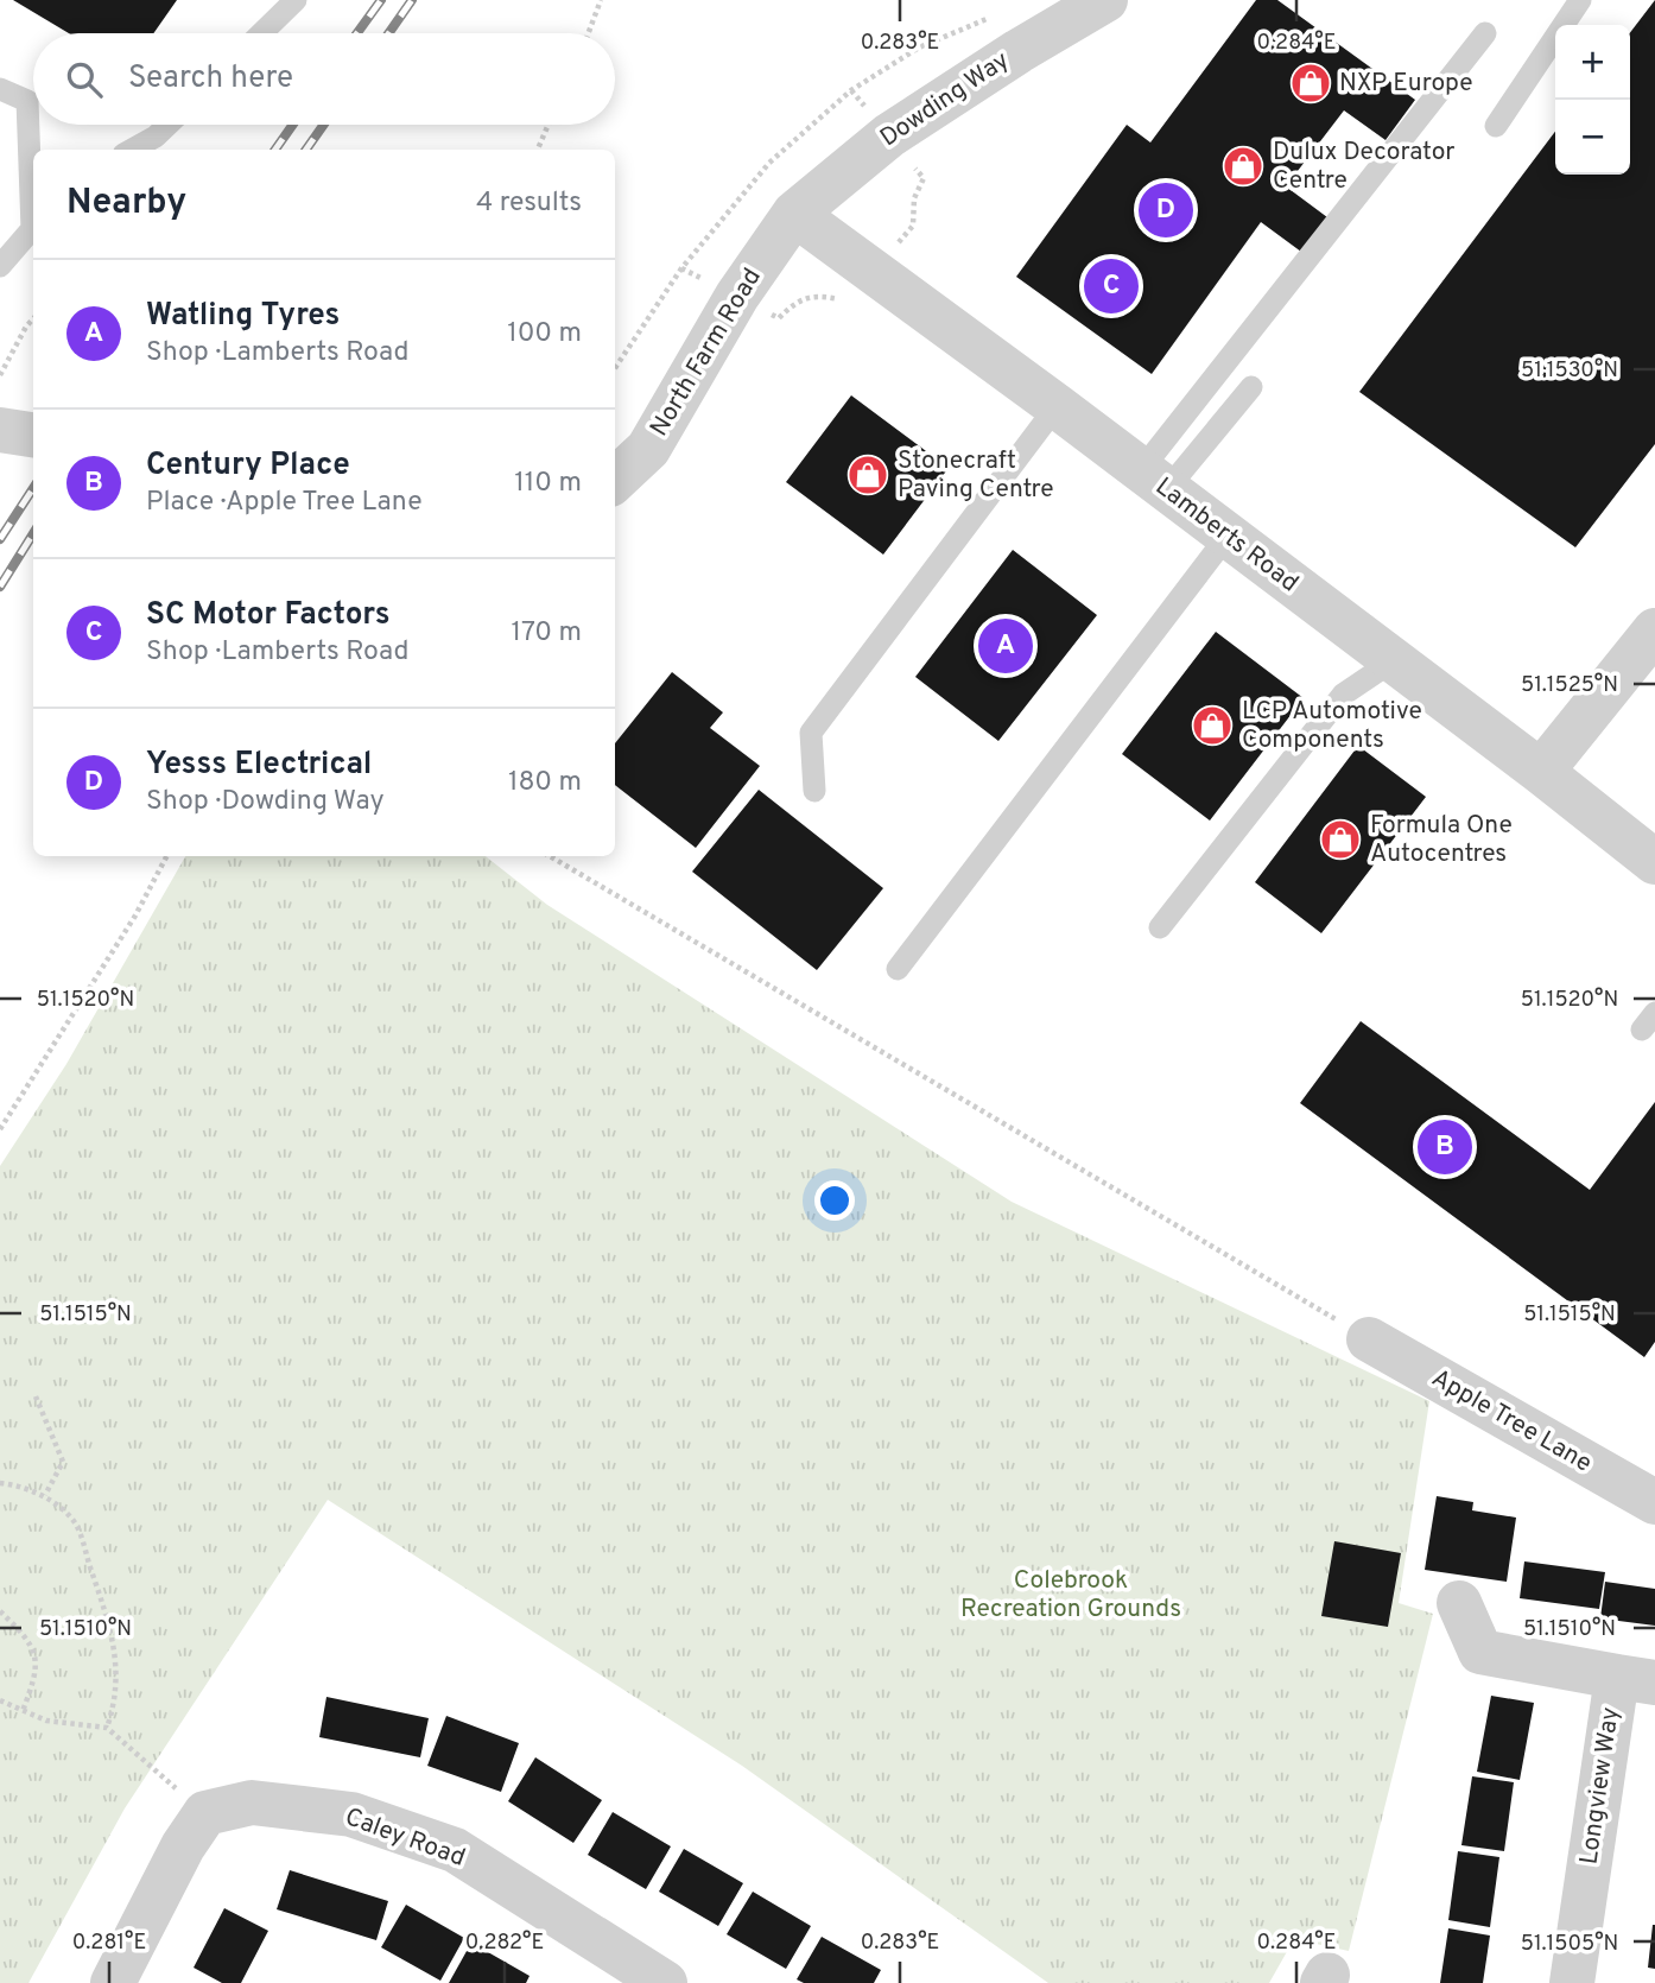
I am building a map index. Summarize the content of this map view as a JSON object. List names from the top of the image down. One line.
{"streets":{"street":["Dowding Way","North Farm Road","Lamberts Road","Apple Tree Lane","Longview Way","Caley Road"]},"crossings":[["Dowding Way","North Farm Road"],["Dowding Way","Lamberts Road"],["North Farm Road","Lamberts Road"]],"parks":["Colebrook Recreation Grounds"],"places":{"shop":["NXP Europe","Dulux Decorator Centre","Stonecraft Paving Centre","LCP Automotive Components","Formula One Autocentres"]},"page":{"map_buttons":["+","−"],"search":"Search here","heading":["Nearby","4 results"],"pins":["D","C","A","B"],"list":[{"mark":"A","name":"Watling Tyres","note":"Shop · Lamberts Road","value":"100 m"},{"mark":"B","name":"Century Place","note":"Place · Apple Tree Lane","value":"110 m"},{"mark":"C","name":"SC Motor Factors","note":"Shop · Lamberts Road","value":"170 m"},{"mark":"D","name":"Yesss Electrical","note":"Shop · Dowding Way","value":"180 m"}]},"coordinates":["0.283°E","0.284°E","51.1530°N","51.1525°N","51.1520°N","51.1515°N","51.1510°N","0.281°E","0.282°E","51.1505°N"]}
